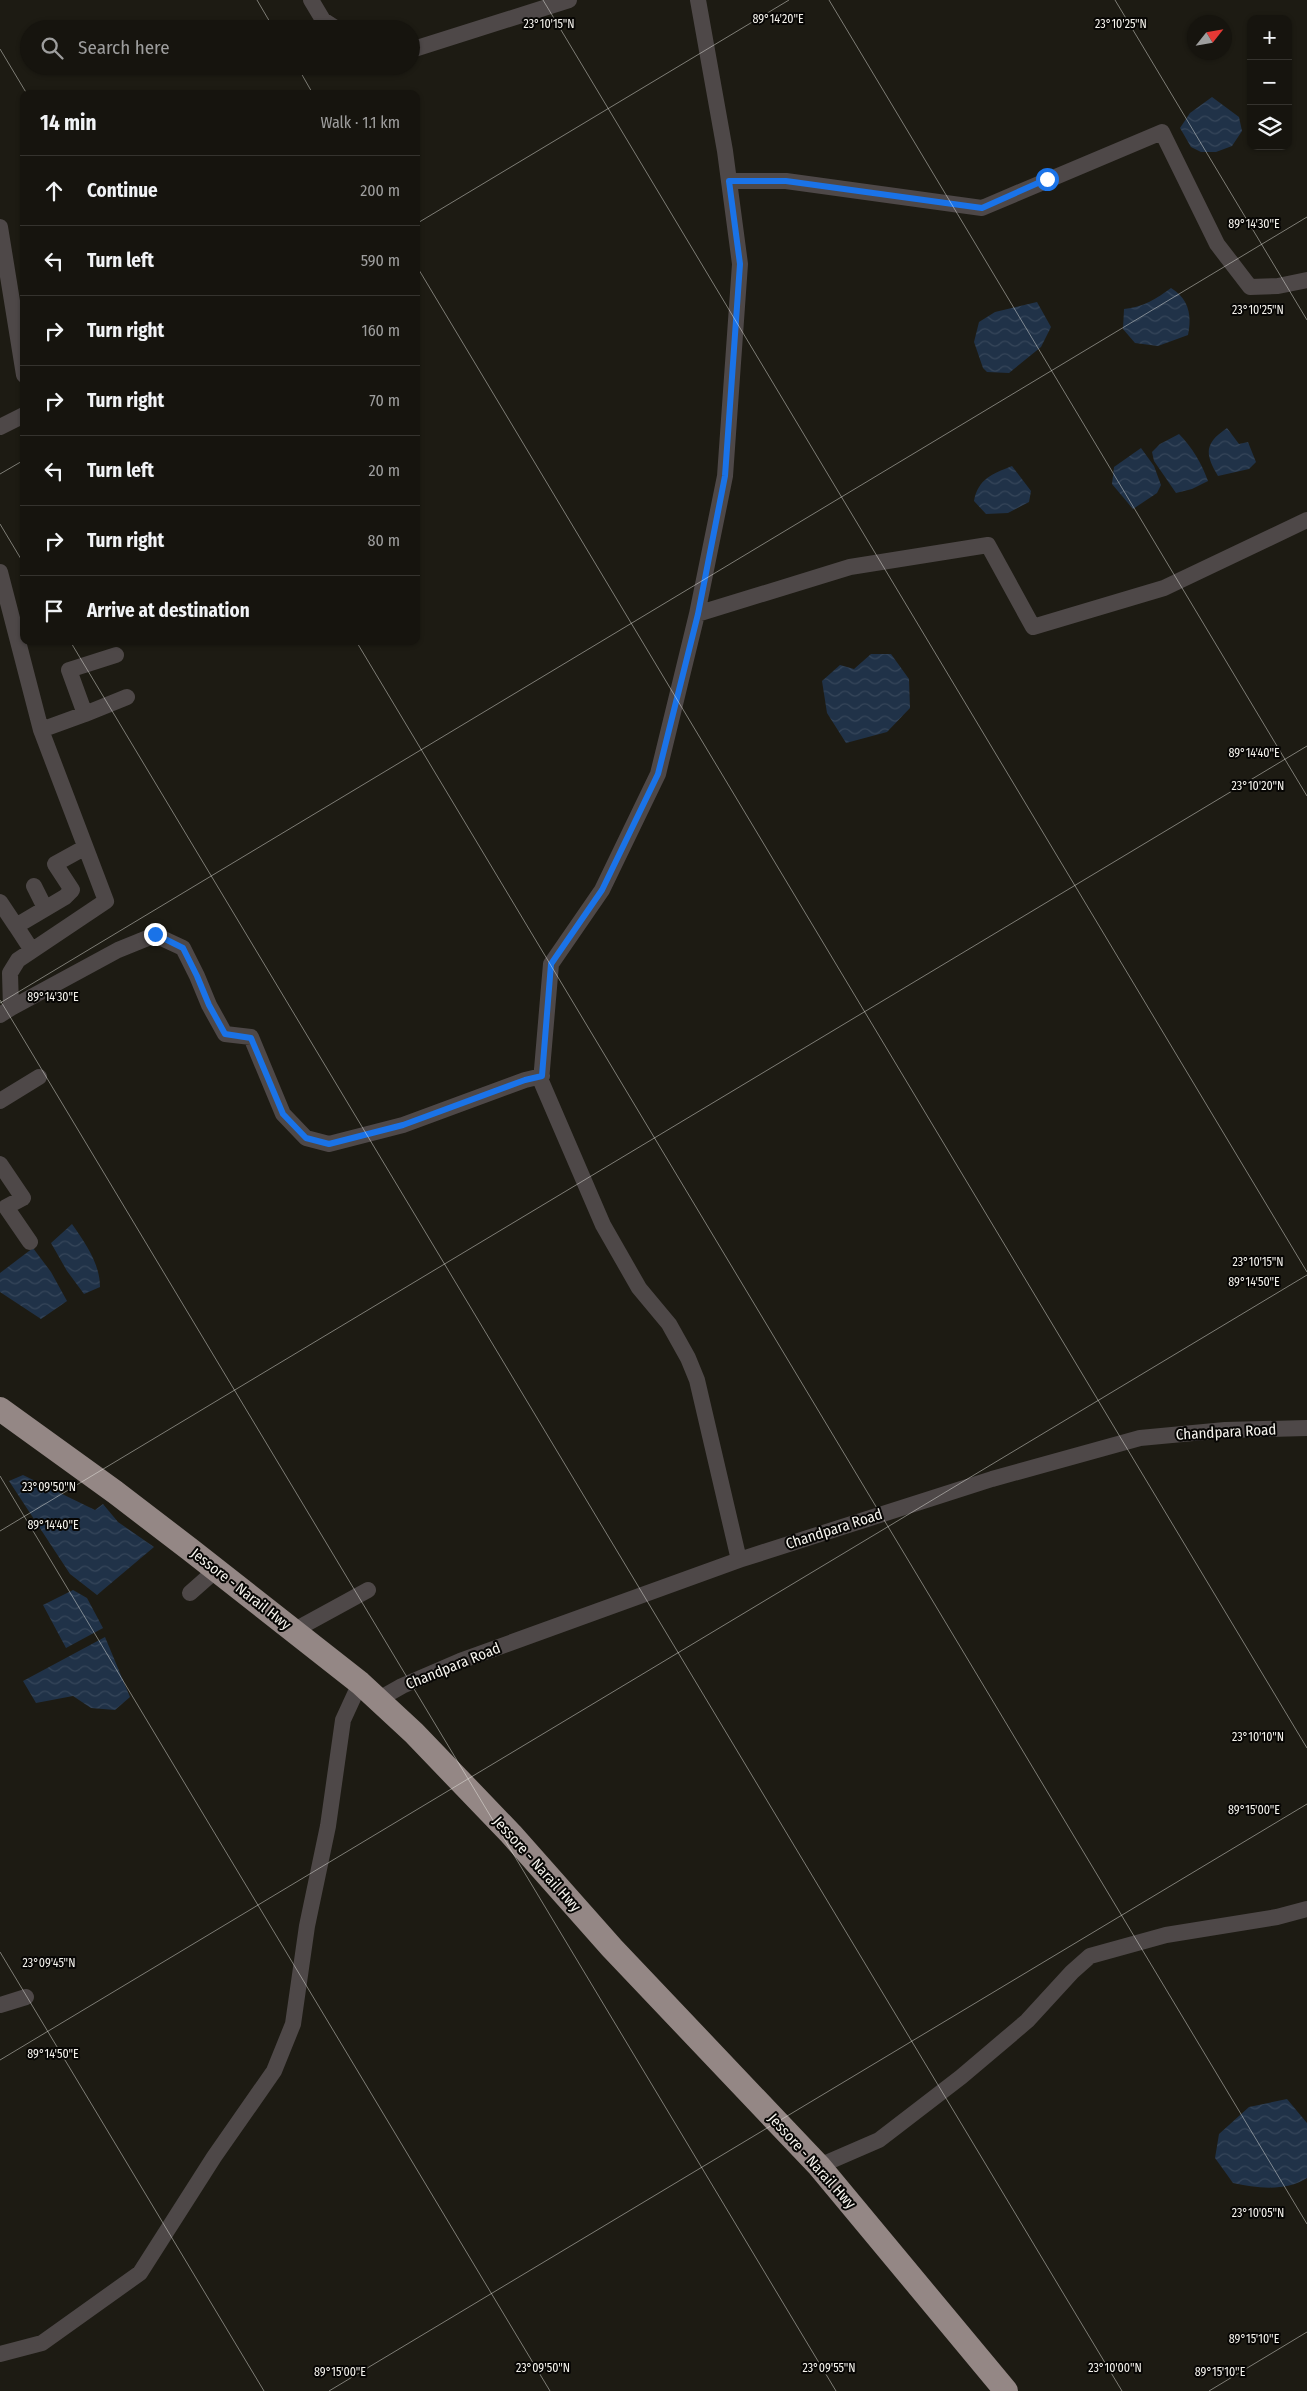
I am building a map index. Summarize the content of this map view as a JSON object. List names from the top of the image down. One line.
{"streets":{"highway":["Jessore - Narail Hwy"],"street":["Chandpara Road"]},"crossings":[["Chandpara Road","Jessore - Narail Hwy"]],"north":"top right","page":{"map_buttons":["+","−"],"search":"Search here","heading":["14 min","Walk · 1.1 km"],"list":[["Continue","200 m"],["Turn left","590 m"],["Turn right","160 m"],["Turn right","70 m"],["Turn left","20 m"],["Turn right","80 m"],"Arrive at destination"]},"coordinates":["89°14'20\"E","23°10'15\"N","23°10'25\"N","89°14'30\"E","89°14'40\"E","23°10'20\"N","89°14'50\"E","23°09'50\"N","23°10'10\"N","89°15'00\"E","23°09'45\"N","23°10'05\"N","89°15'10\"E","23°09'55\"N","23°10'00\"N"]}
